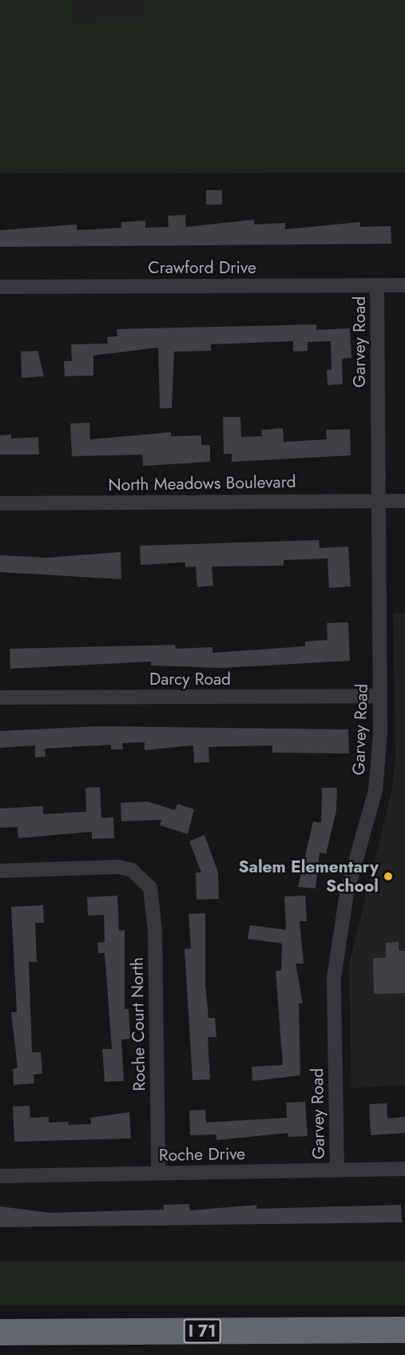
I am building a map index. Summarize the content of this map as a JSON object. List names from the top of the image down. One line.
{"streets":{"highway":["I 71"],"street":["Crawford Drive","Garvey Road","North Meadows Boulevard","Darcy Road","Roche Court North","Roche Drive"]},"crossings":[["Crawford Drive","Garvey Road"],["Garvey Road","North Meadows Boulevard"],["Garvey Road","Darcy Road"],["Garvey Road","Roche Drive"],["Roche Court North","Roche Drive"]],"places":["Salem Elementary School"]}
